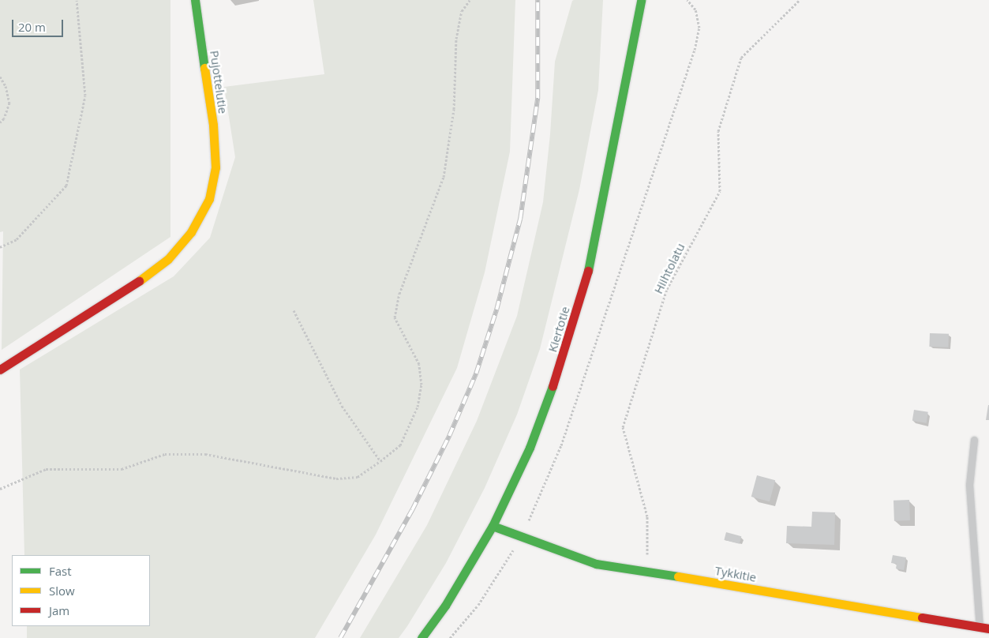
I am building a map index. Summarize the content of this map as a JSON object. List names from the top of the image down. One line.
{"streets":{"street":["Pujottelutie","Kiertotie","Tykkitie"],"path":["Hiihtolatu"]},"crossings":[["Hiihtolatu","Tykkitie"],["Kiertotie","Tykkitie"]],"legend":["Fast","Slow","Jam"],"scale_bar":"20 m"}
